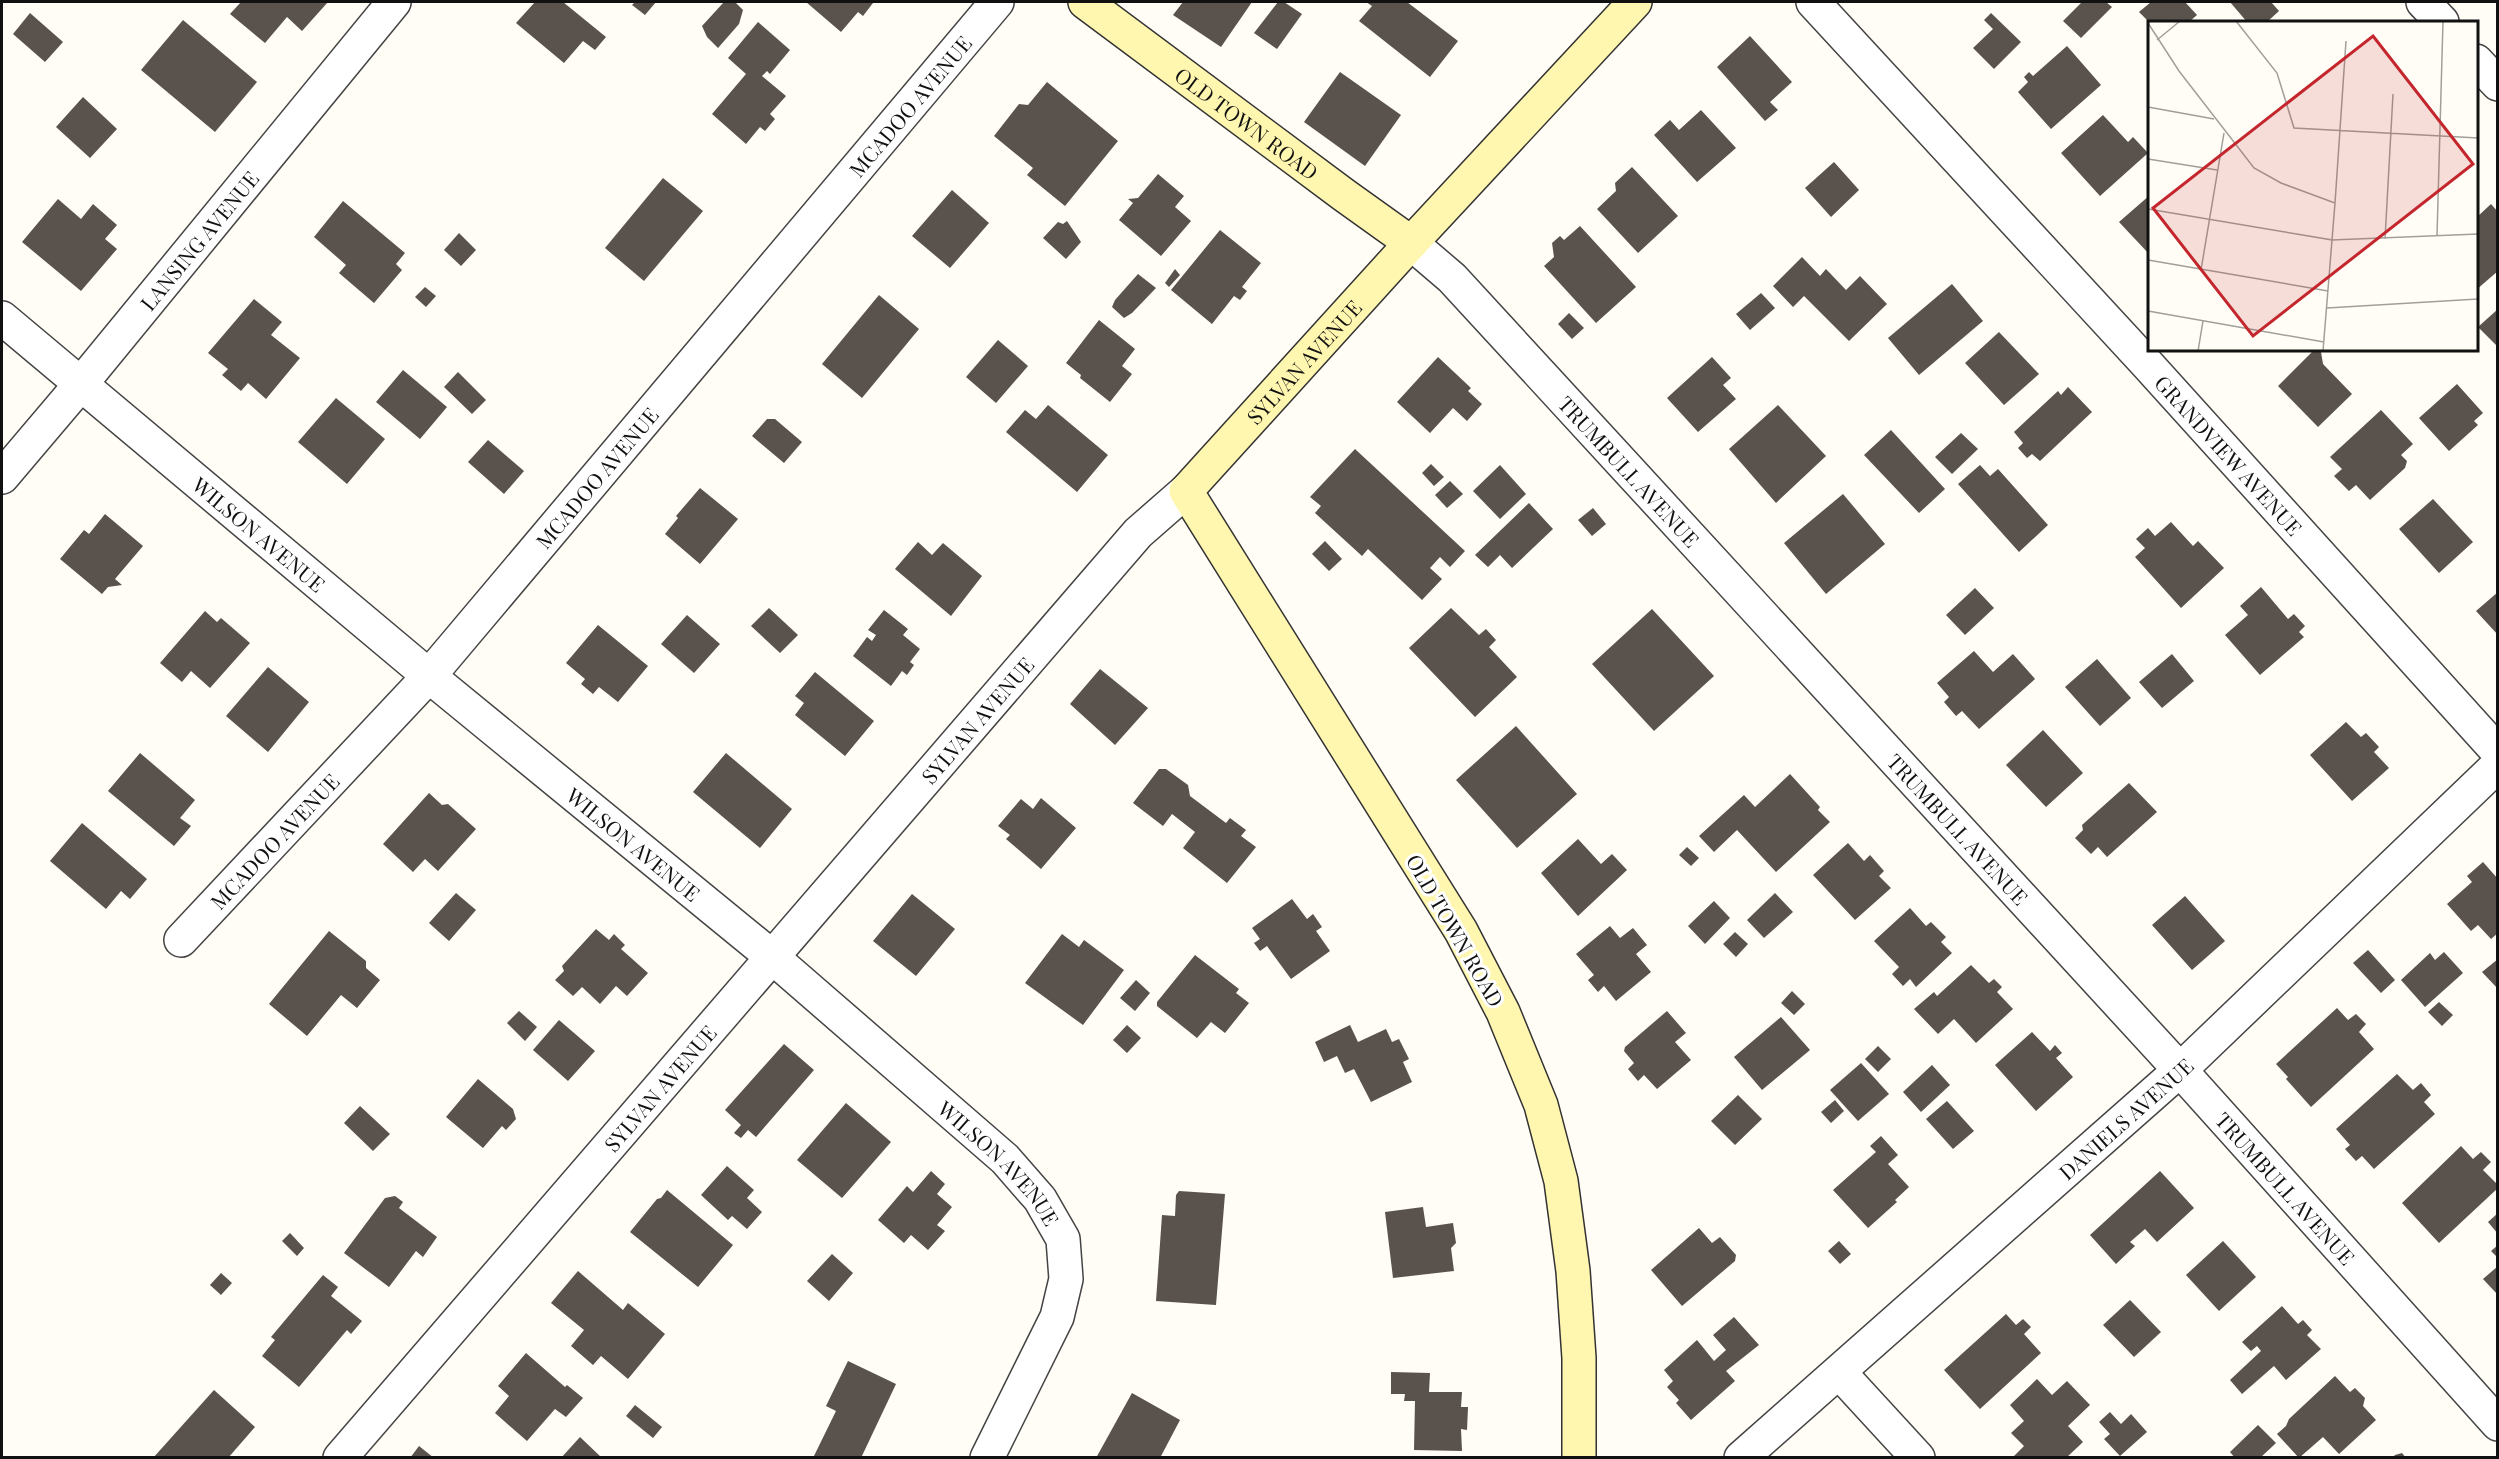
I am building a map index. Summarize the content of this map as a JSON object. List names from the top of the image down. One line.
{"streets":{"main road":["OLD TOWN ROAD","SYLVAN AVENUE"],"street":["MCADOO AVENUE","LANSING AVENUE","GRANDVIEW AVENUE","TRUMBULL AVENUE","WILSON AVENUE","DANIELS AVENUE"]},"crossings":[["MCADOO AVENUE","WILSON AVENUE"],["OLD TOWN ROAD","SYLVAN AVENUE"],["OLD TOWN ROAD","TRUMBULL AVENUE"],["LANSING AVENUE","WILSON AVENUE"],["SYLVAN AVENUE","TRUMBULL AVENUE"],["SYLVAN AVENUE","WILSON AVENUE"],["TRUMBULL AVENUE","DANIELS AVENUE"]]}
